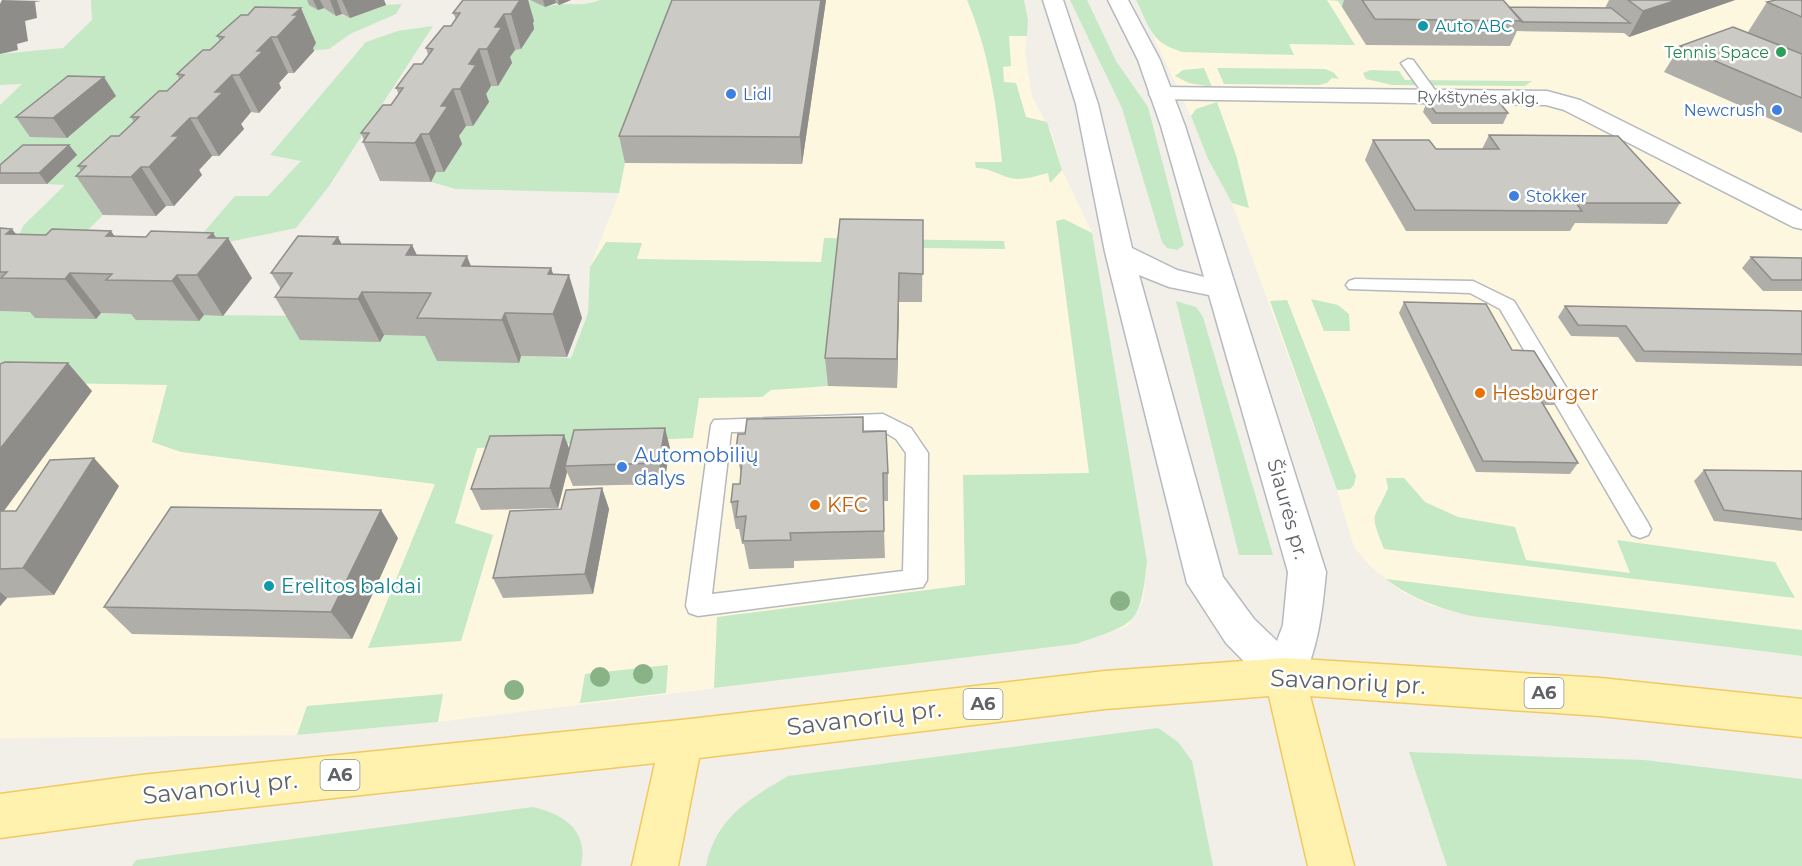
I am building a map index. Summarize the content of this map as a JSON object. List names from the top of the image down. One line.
{"streets":{"main road":["Rykštynės aklg.","Šiaurės pr.","Savanorių pr.","A6"]},"crossings":[["Rykštynės aklg.","Šiaurės pr."],["Šiaurės pr.","Savanorių pr."]],"places":["Auto ABC","Tennis Space","Lidl","Newcrush","Stokker","Hesburger","Automobilių dalys","KFC","Erelitos baldai"]}
